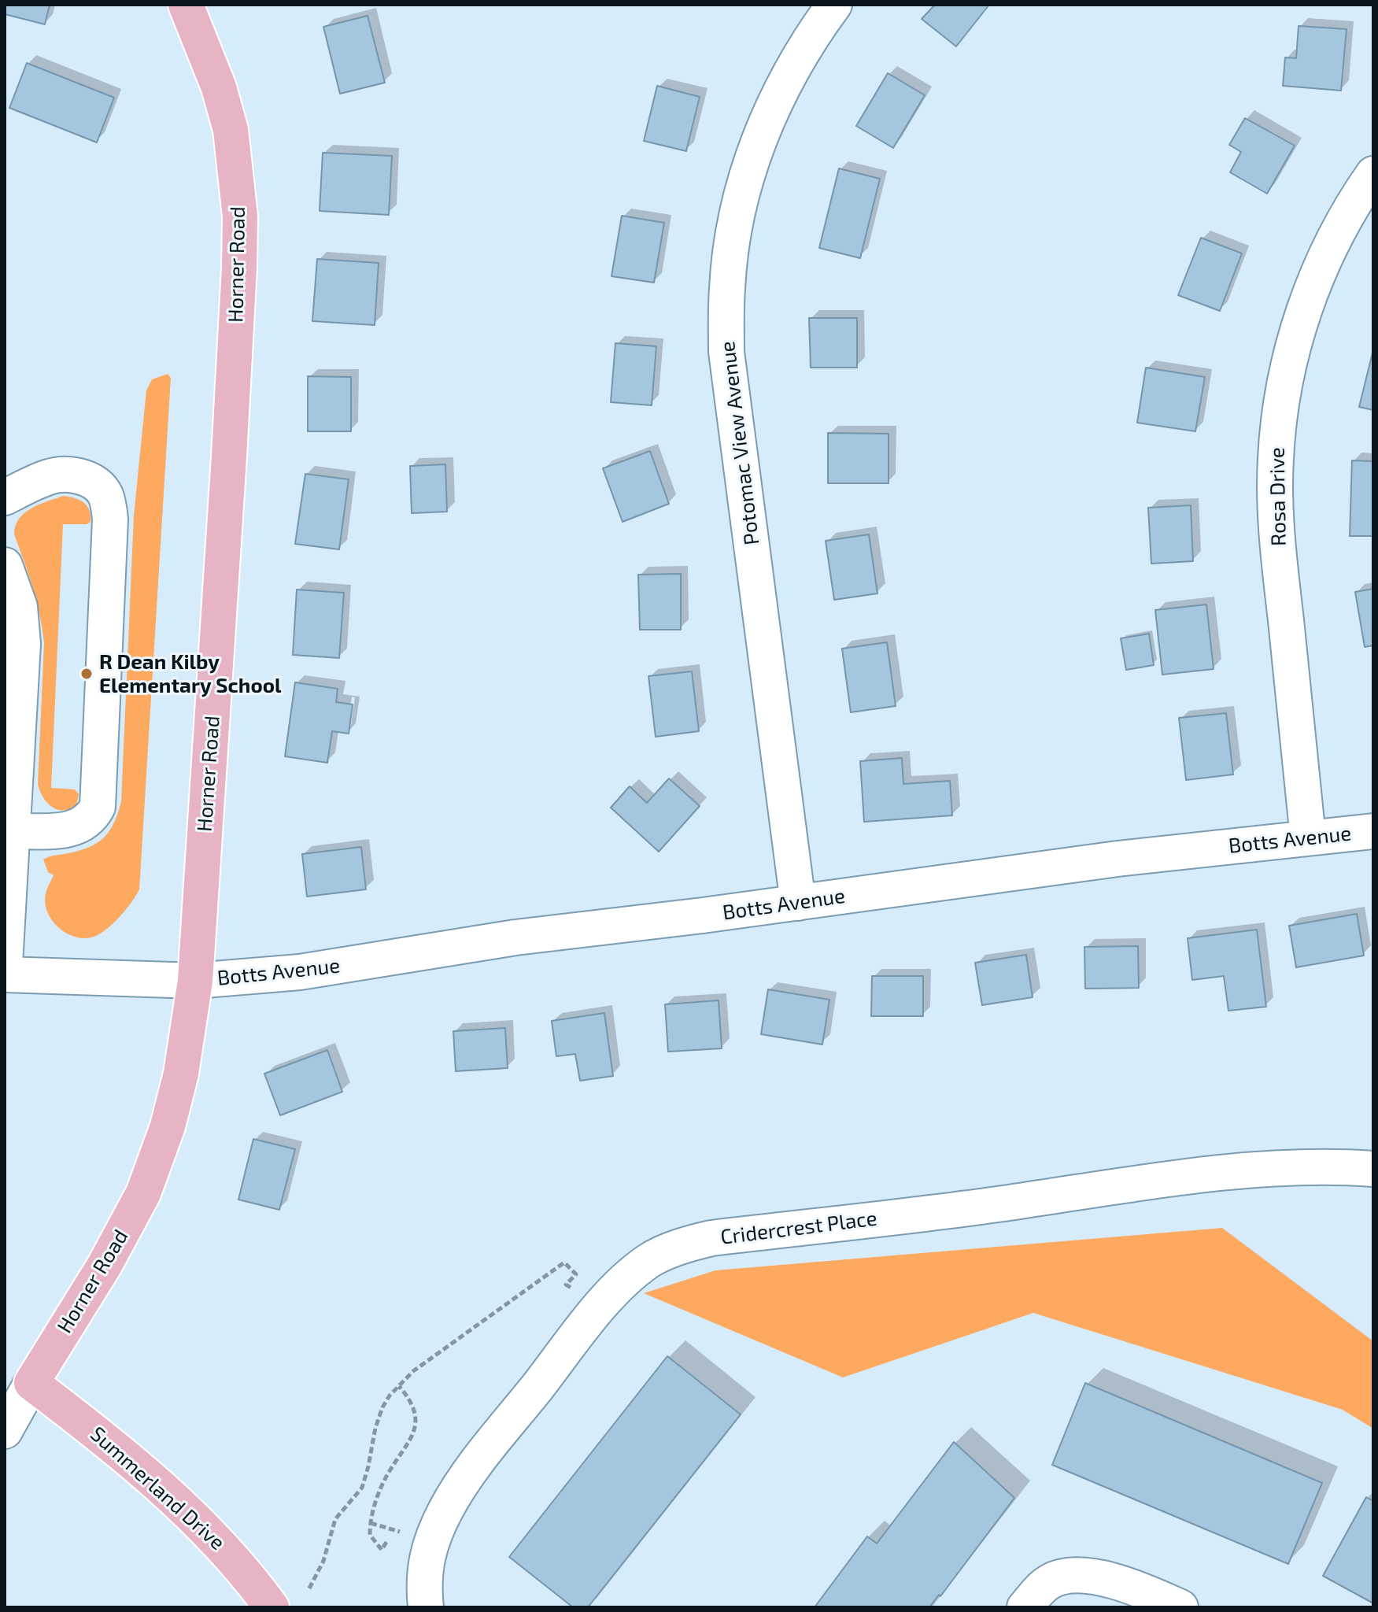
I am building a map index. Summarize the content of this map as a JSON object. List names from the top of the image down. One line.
{"streets":{"main road":["Horner Road","Summerland Drive"],"street":["Potomac View Avenue","Rosa Drive","Botts Avenue","Cridercrest Place"]},"crossings":[["Horner Road","Botts Avenue"],["Horner Road","Summerland Drive"],["Potomac View Avenue","Botts Avenue"],["Rosa Drive","Botts Avenue"]],"places":["R Dean Kilby Elementary School"]}
